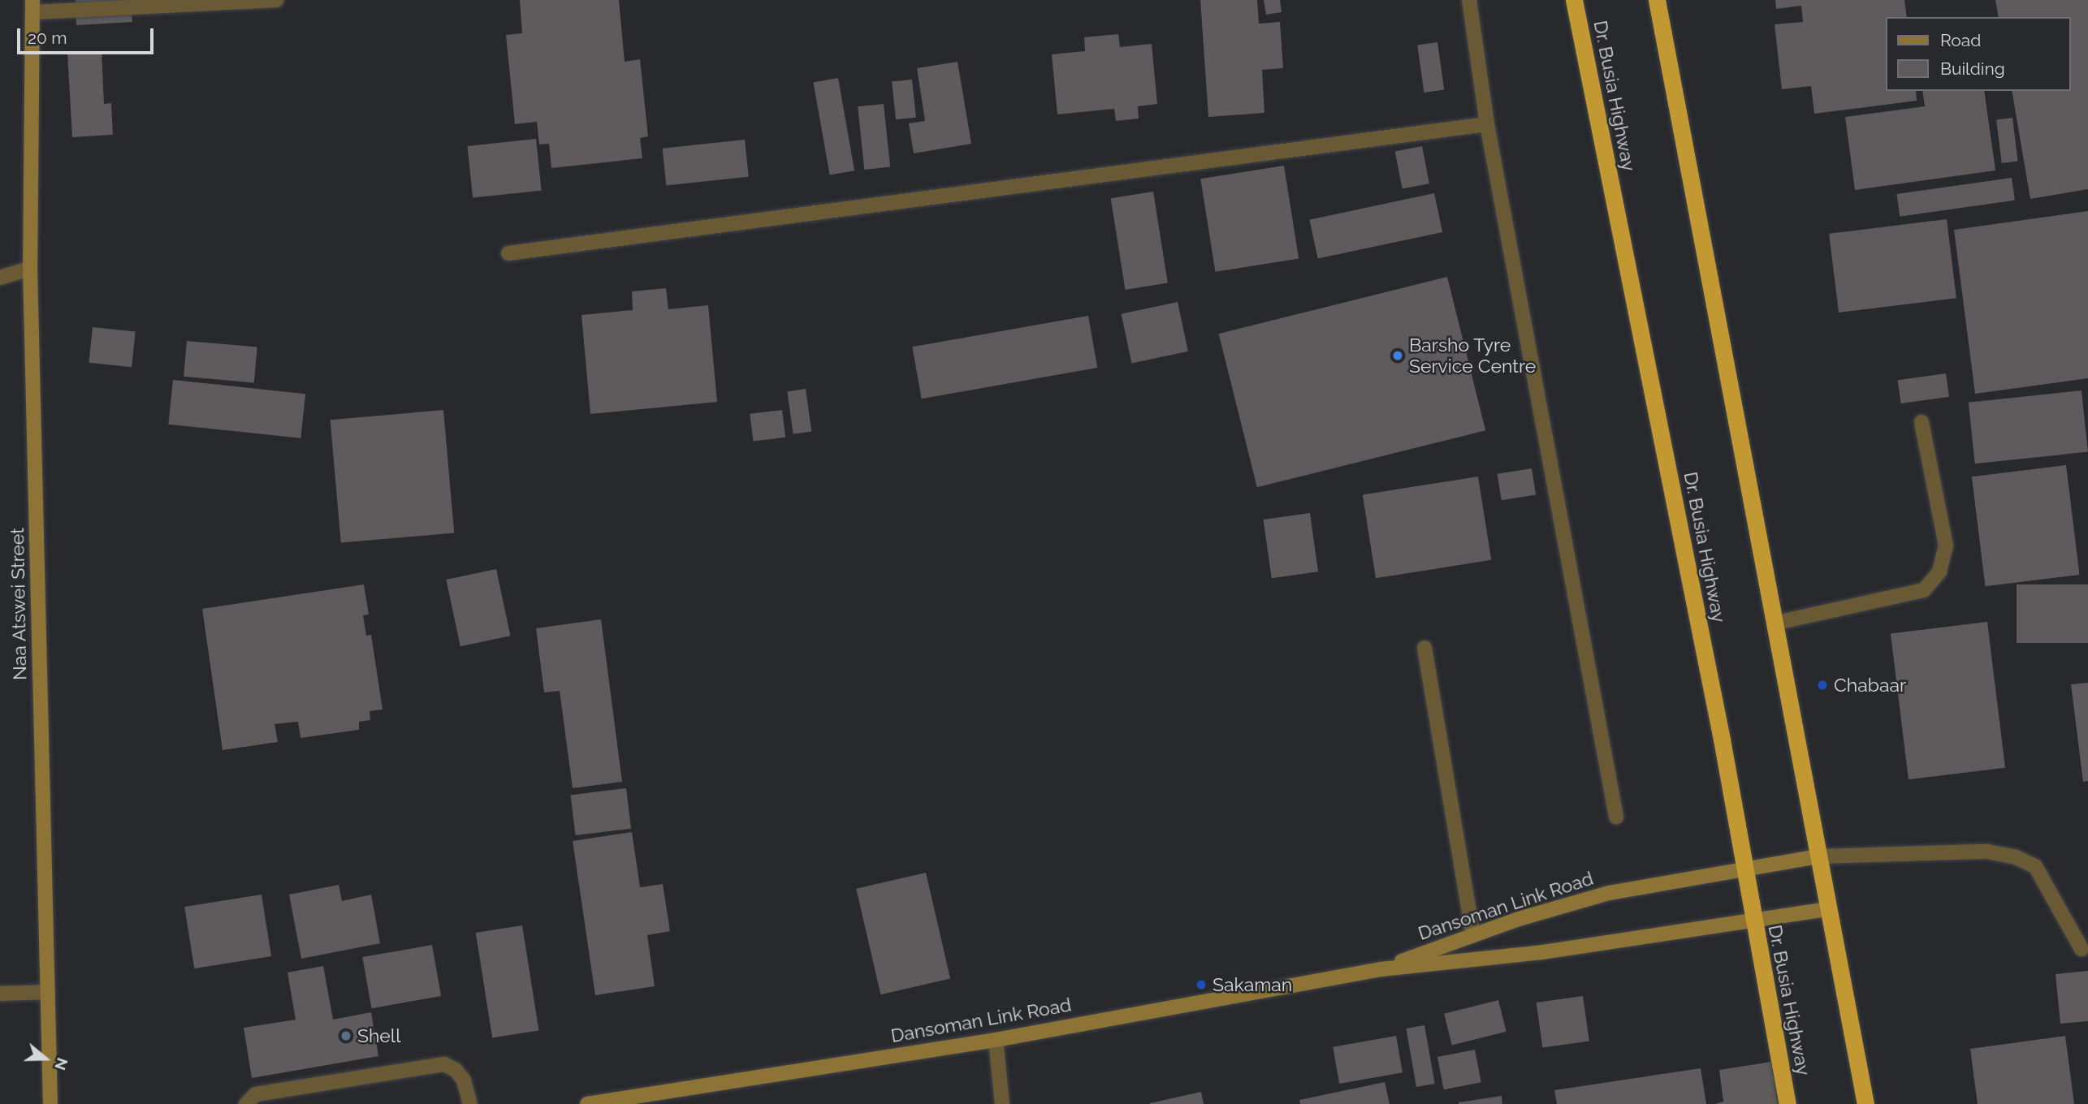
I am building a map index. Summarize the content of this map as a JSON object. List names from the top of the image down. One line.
{"streets":{"highway":["Dr. Busia Highway"],"main road":["Naa Atswei Street","Dansoman Link Road"]},"crossings":[["Dr. Busia Highway","Dansoman Link Road"]],"places":["Barsho Tyre Service Centre","Chabaar","Sakaman","Shell"],"legend":["Road","Building"],"scale_bar":"20 m","north":"right"}
